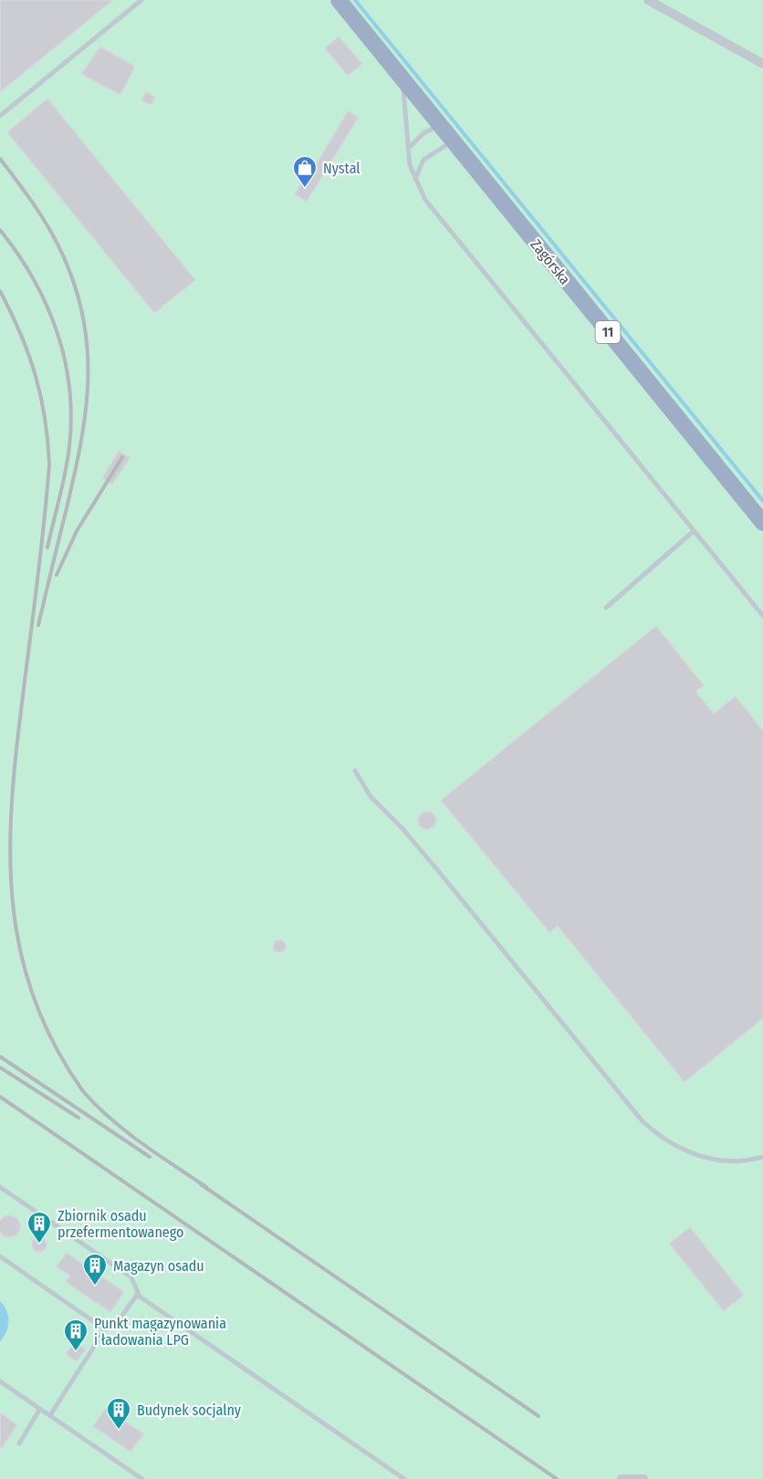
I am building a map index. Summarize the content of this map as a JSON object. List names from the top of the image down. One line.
{"streets":{"highway":["Zagórska","11"]},"places":{"shop":["Nystal"],"building":["Zbiornik osadu przefermentowanego","Magazyn osadu","Punkt magazynowania i ładowania LPG","Budynek socjalny"]}}
